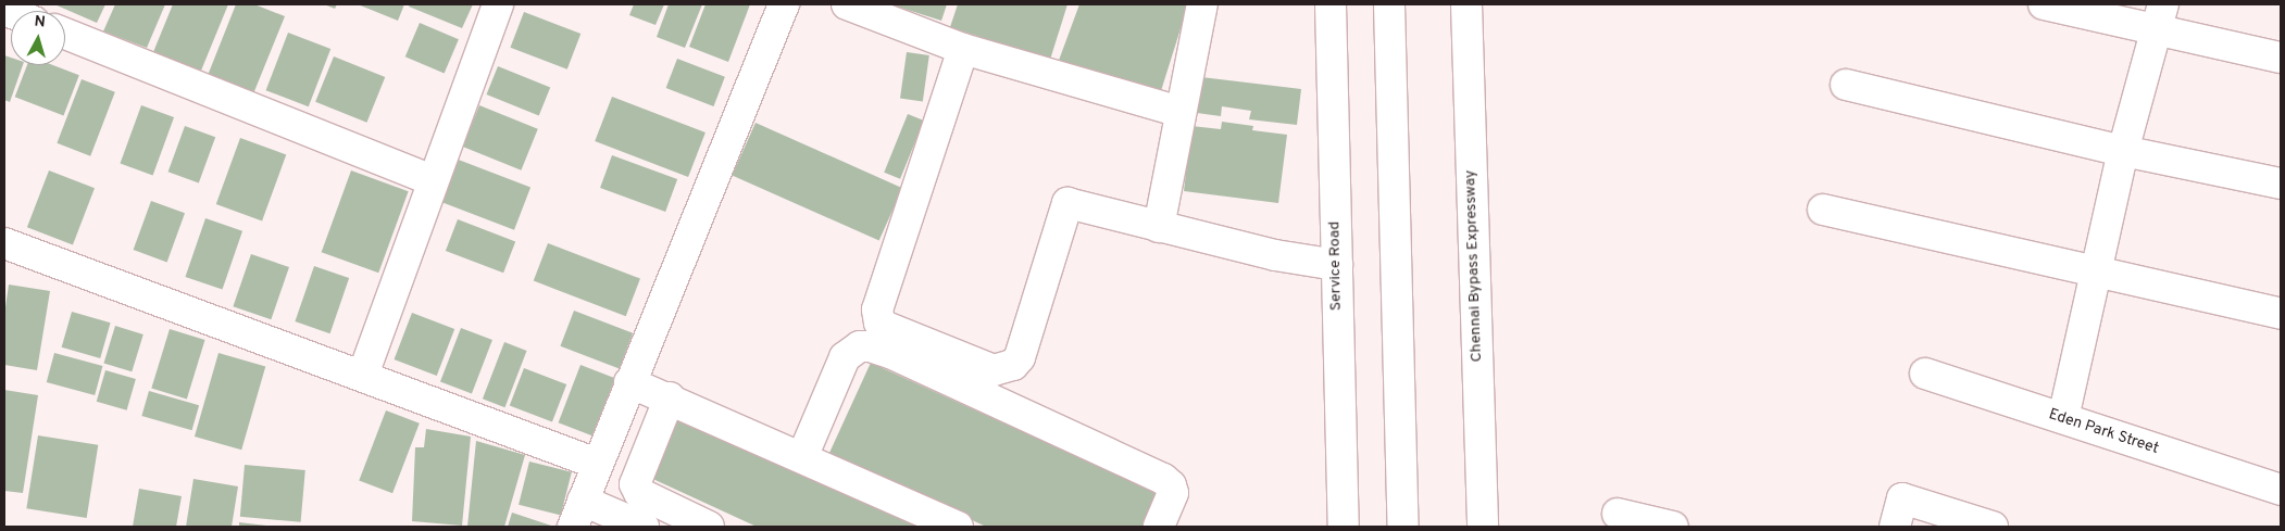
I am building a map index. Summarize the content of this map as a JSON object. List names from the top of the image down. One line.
{"streets":{"main road":["Service Road","Chennai Bypass Expressway","Eden Park Street"]},"north":"top"}
